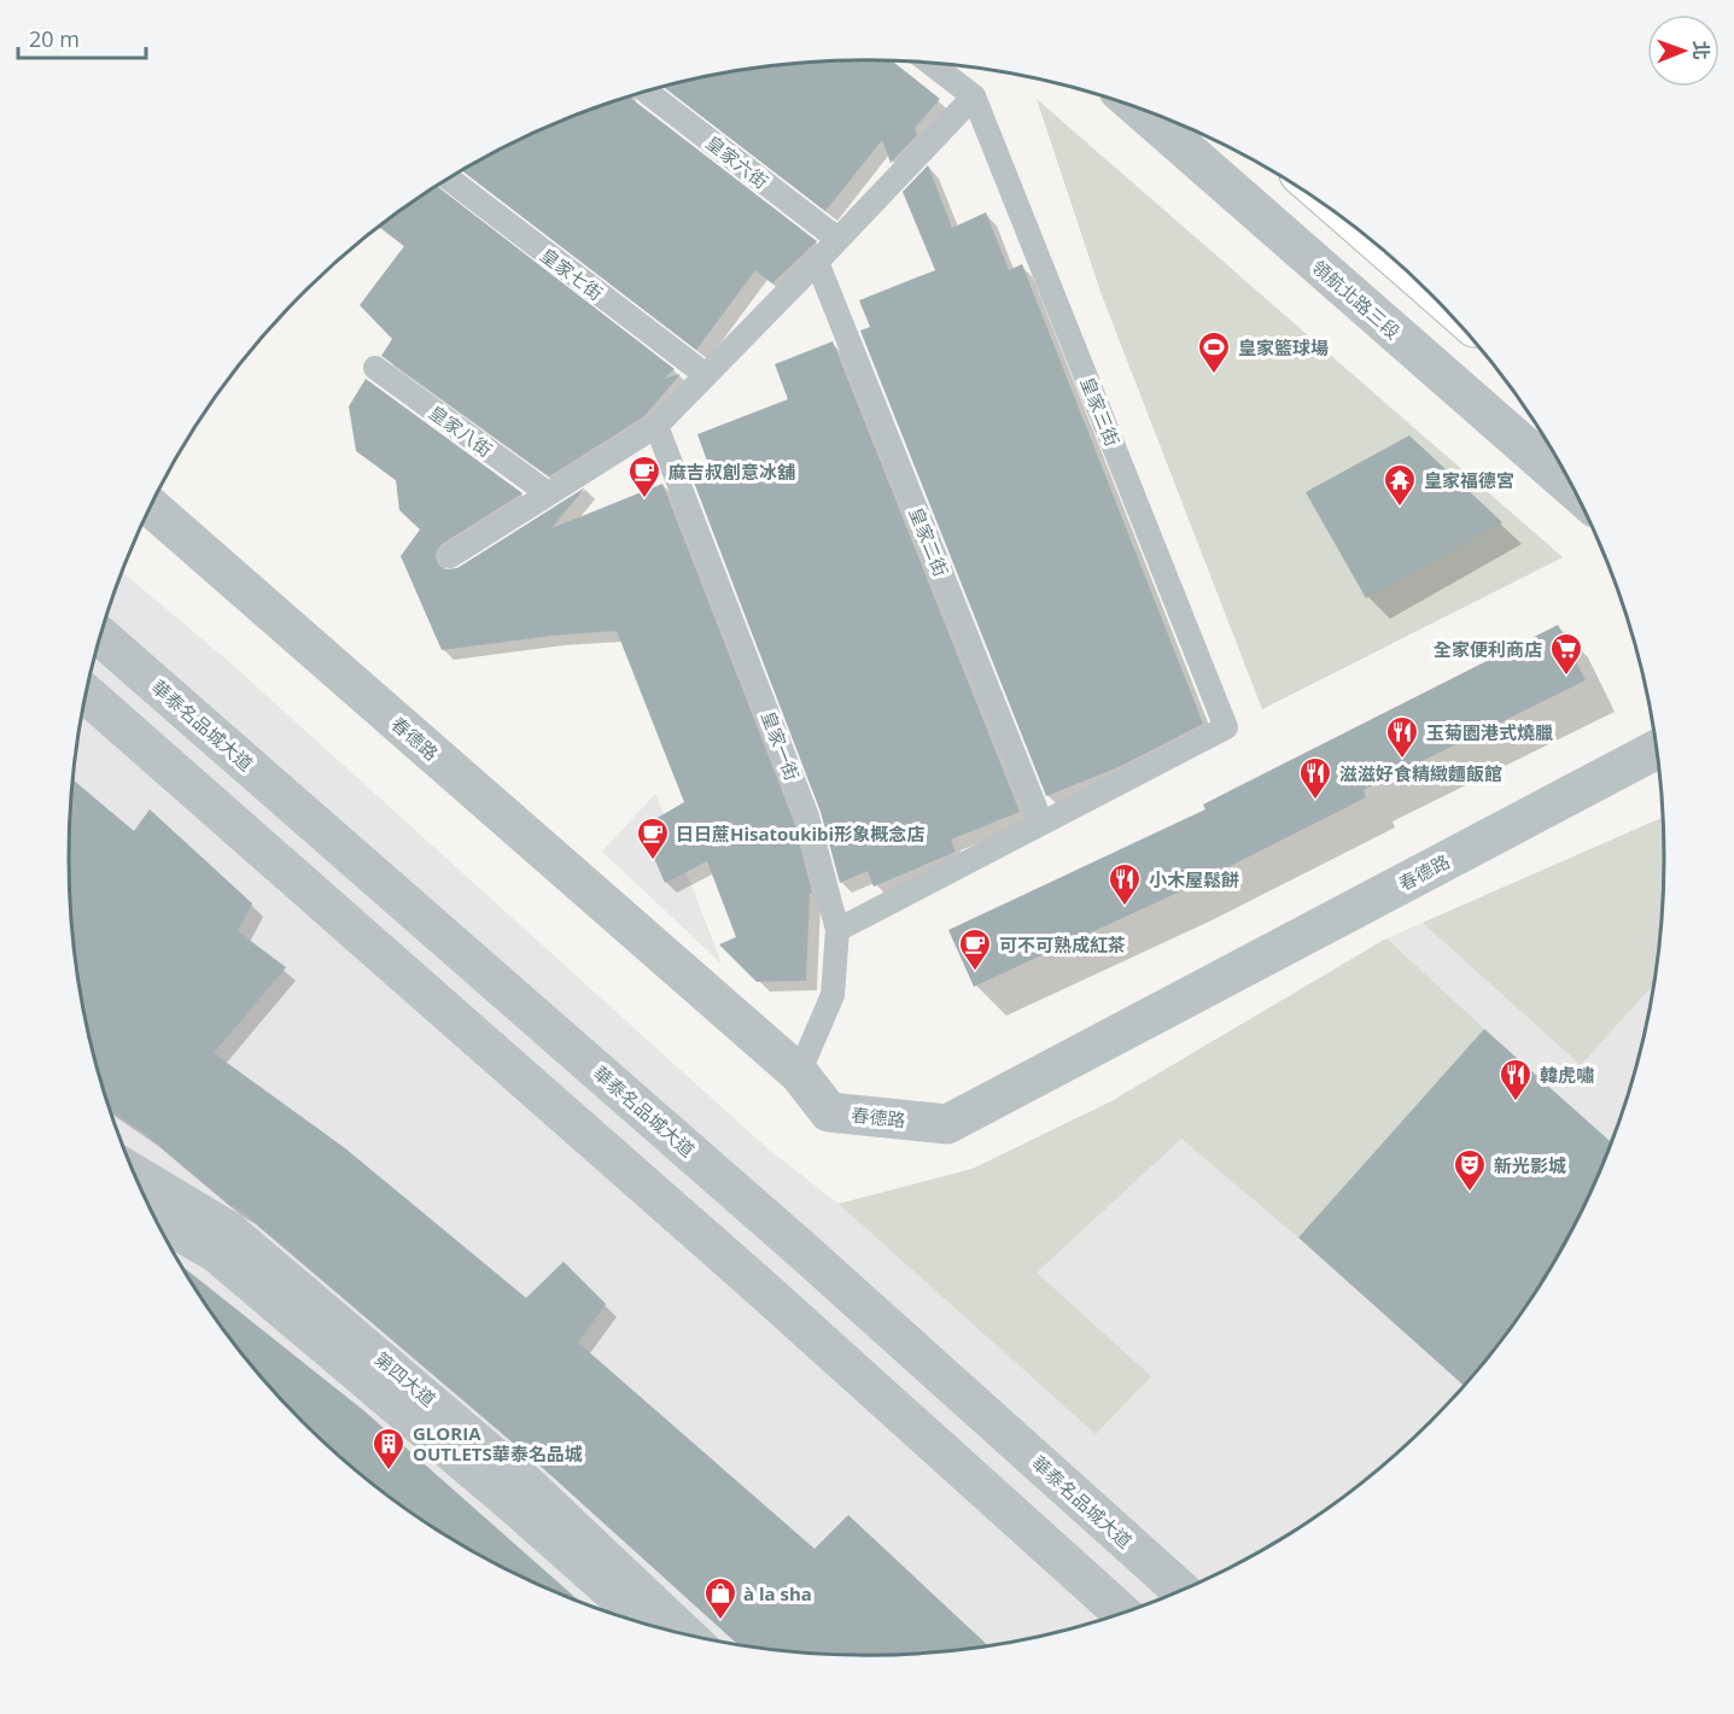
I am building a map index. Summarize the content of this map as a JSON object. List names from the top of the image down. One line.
{"streets":{"street":["領航北路三段","華泰名品城大道","春德路","第四大道"],"lane":["皇家六街","皇家七街","皇家三街","皇家八街","皇家二街","皇家一街"]},"crossings":[["皇家三街","皇家二街"],["春德路","皇家一街"]],"places":{"sports":["皇家籃球場"],"cafe":["麻吉叔創意冰舖","日日蔗Hisatoukibi形象概念店","可不可熟成紅茶"],"temple":["皇家福德宮"],"supermarket":["全家便利商店"],"restaurant":["玉菊園港式燒臘","滋滋好食精緻麵飯館","小木屋鬆餅","韓虎嘯"],"theatre":["新光影城"],"building":["GLORIA OUTLETS華泰名品城"],"shop":["à la sha"]},"scale_bar":"20 m","north":"right"}
